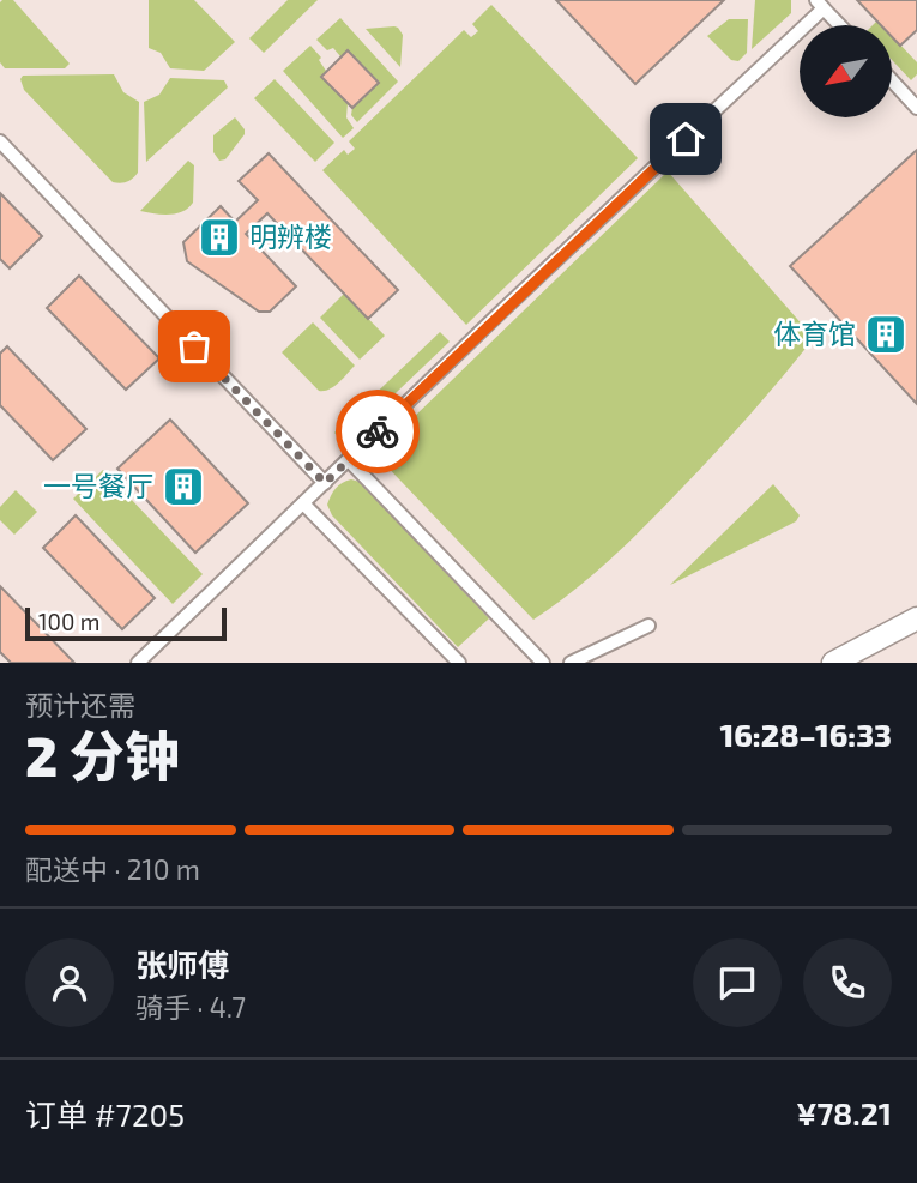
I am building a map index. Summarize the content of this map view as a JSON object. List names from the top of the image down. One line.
{"places":{"building":["明辨楼","体育馆","一号餐厅"]},"scale_bar":"100 m","north":"bottom left","page":{"scale":"100 m","heading":["2 分钟","预计还需","16:28–16:33"],"panel":["张师傅","骑手 · 4.7","订单 #7205","¥78.21"],"bar":"配送中 · 210 m"}}
